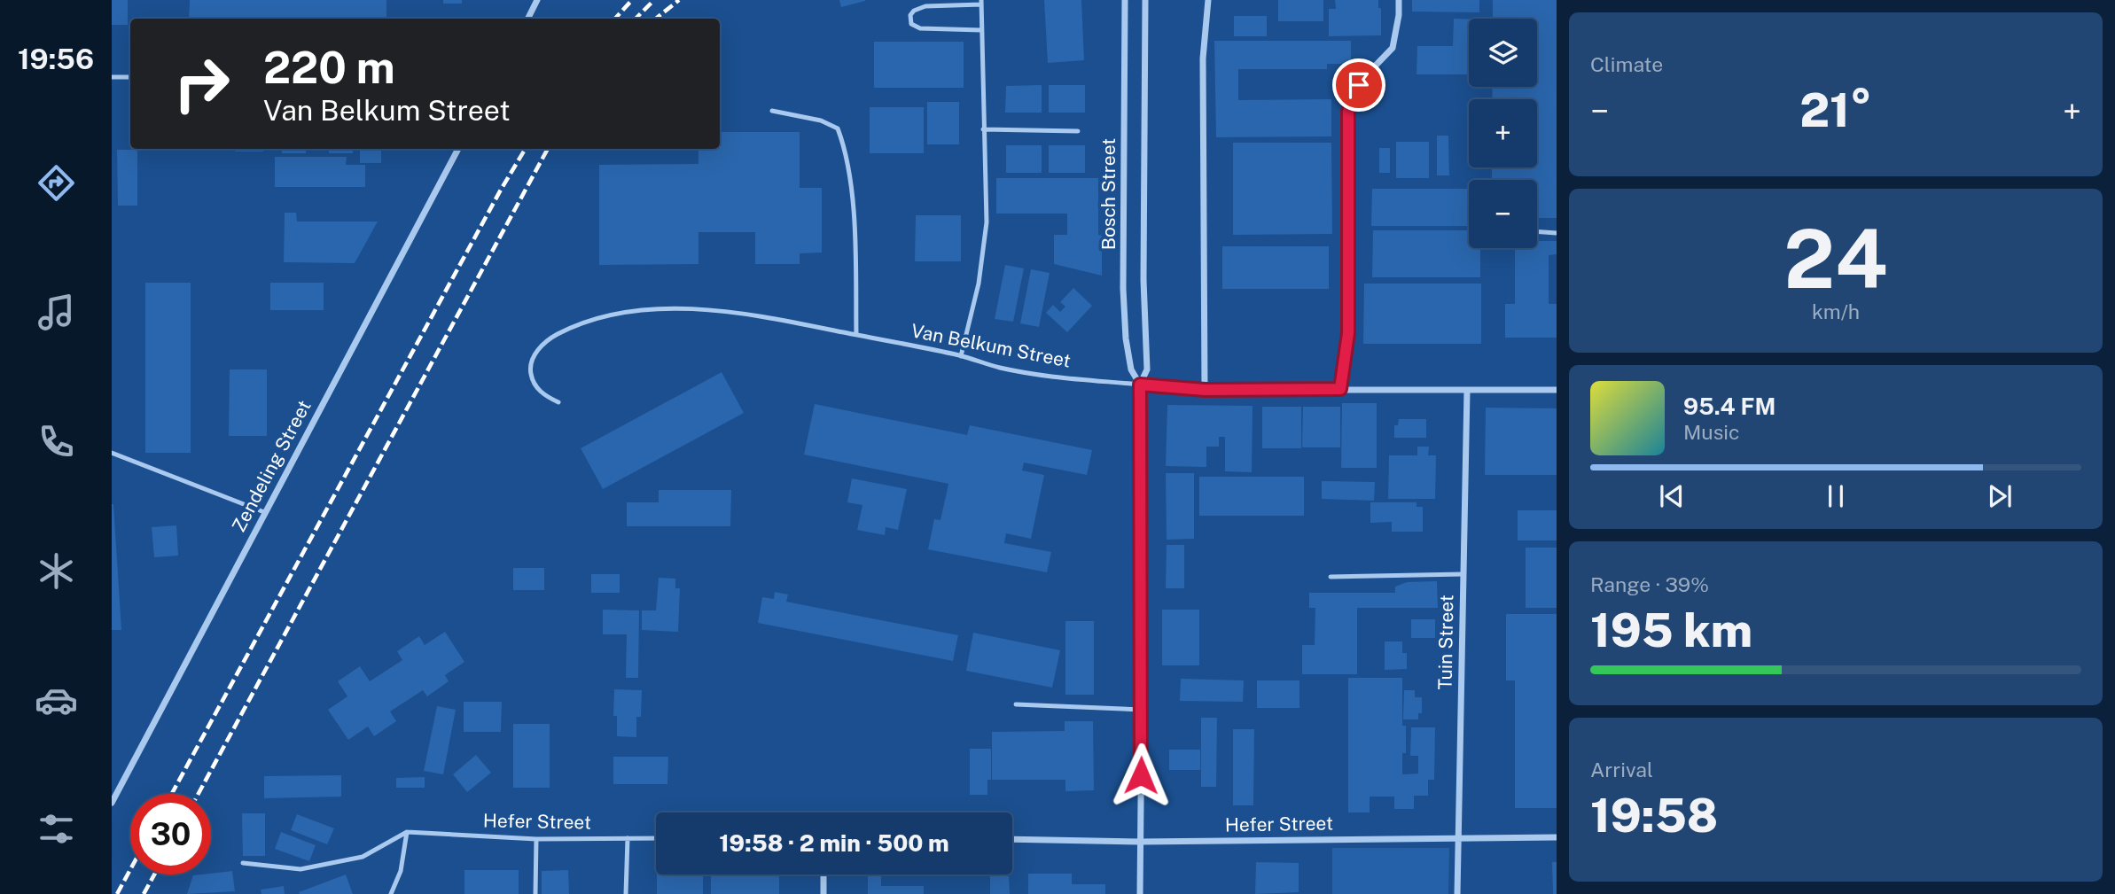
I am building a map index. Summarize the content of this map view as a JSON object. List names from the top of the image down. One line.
{"streets":{"street":["Bosch Street","Van Belkum Street","Zendeling Street","Tuin Street","Hefer Street"]},"crossings":[["Bosch Street","Van Belkum Street"],["Bosch Street","Hefer Street"],["Van Belkum Street","Tuin Street"],["Tuin Street","Hefer Street"]],"page":{"tabs":"19:56","tile":["Climate",["24","km/h"],["Range · 39%","195 km"],["Arrival","19:58"]],"map_buttons":["+","−"],"turn":["220 m","Van Belkum Street"],"heat":["−","21°","+"],"song":["95.4 FM","Music"],"limit":"30","trip":"19:58 · 2 min · 500 m"}}
